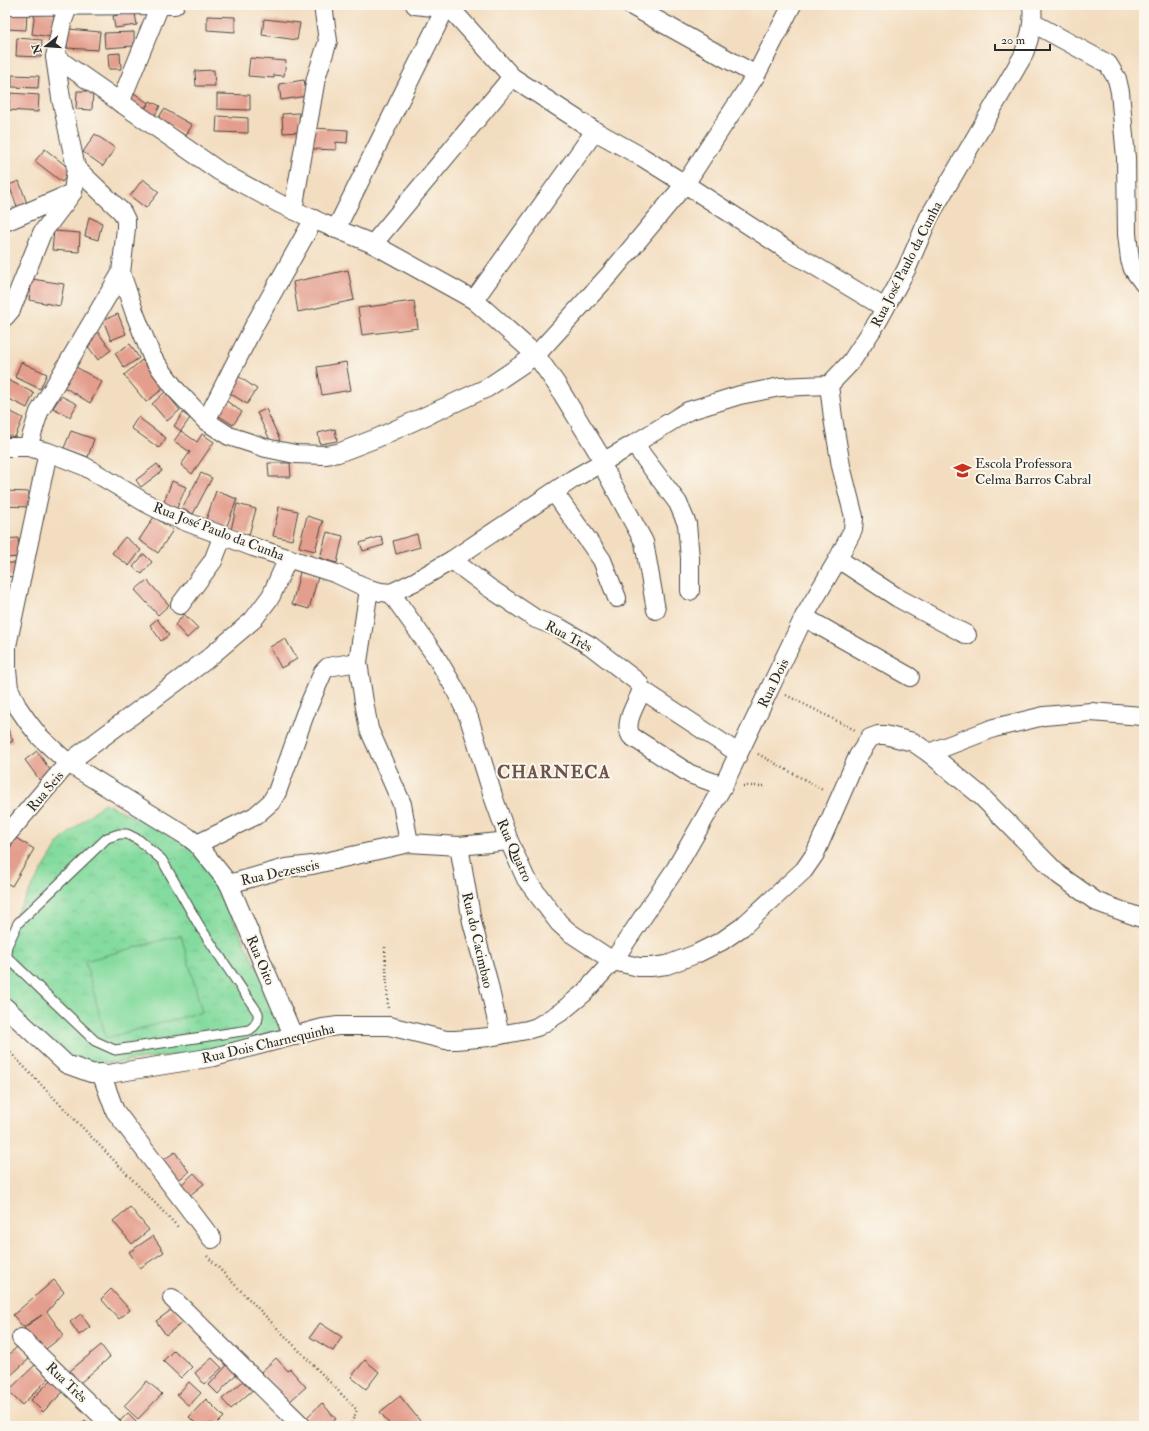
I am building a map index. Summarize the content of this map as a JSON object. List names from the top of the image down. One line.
{"streets":{"street":["Rua José Paulo da Cunha","Rua Três","Rua Dois","Rua Seis","Rua Quatro","Rua Dezesseis","Rua do Cacimbao","Rua Oito","Rua Dois Charnequinha"]},"crossings":[["Rua José Paulo da Cunha","Rua Dois"],["Rua José Paulo da Cunha","Rua Seis"],["Rua José Paulo da Cunha","Rua Quatro"],["Rua José Paulo da Cunha","Rua Dezesseis"],["Rua Três","Rua Dois"],["Rua Dois","Rua Quatro"],["Rua Dois","Rua Dois Charnequinha"],["Rua Seis","Rua Dezesseis"],["Rua Quatro","Rua Dezesseis"],["Rua Quatro","Rua Dois Charnequinha"],["Rua Dezesseis","Rua do Cacimbao"],["Rua Dezesseis","Rua Oito"],["Rua do Cacimbao","Rua Dois Charnequinha"],["Rua Oito","Rua Dois Charnequinha"]],"districts":["CHARNECA"],"places":{"school or university":["Escola Professora Celma Barros Cabral"]},"scale_bar":"20 m","north":"left"}
